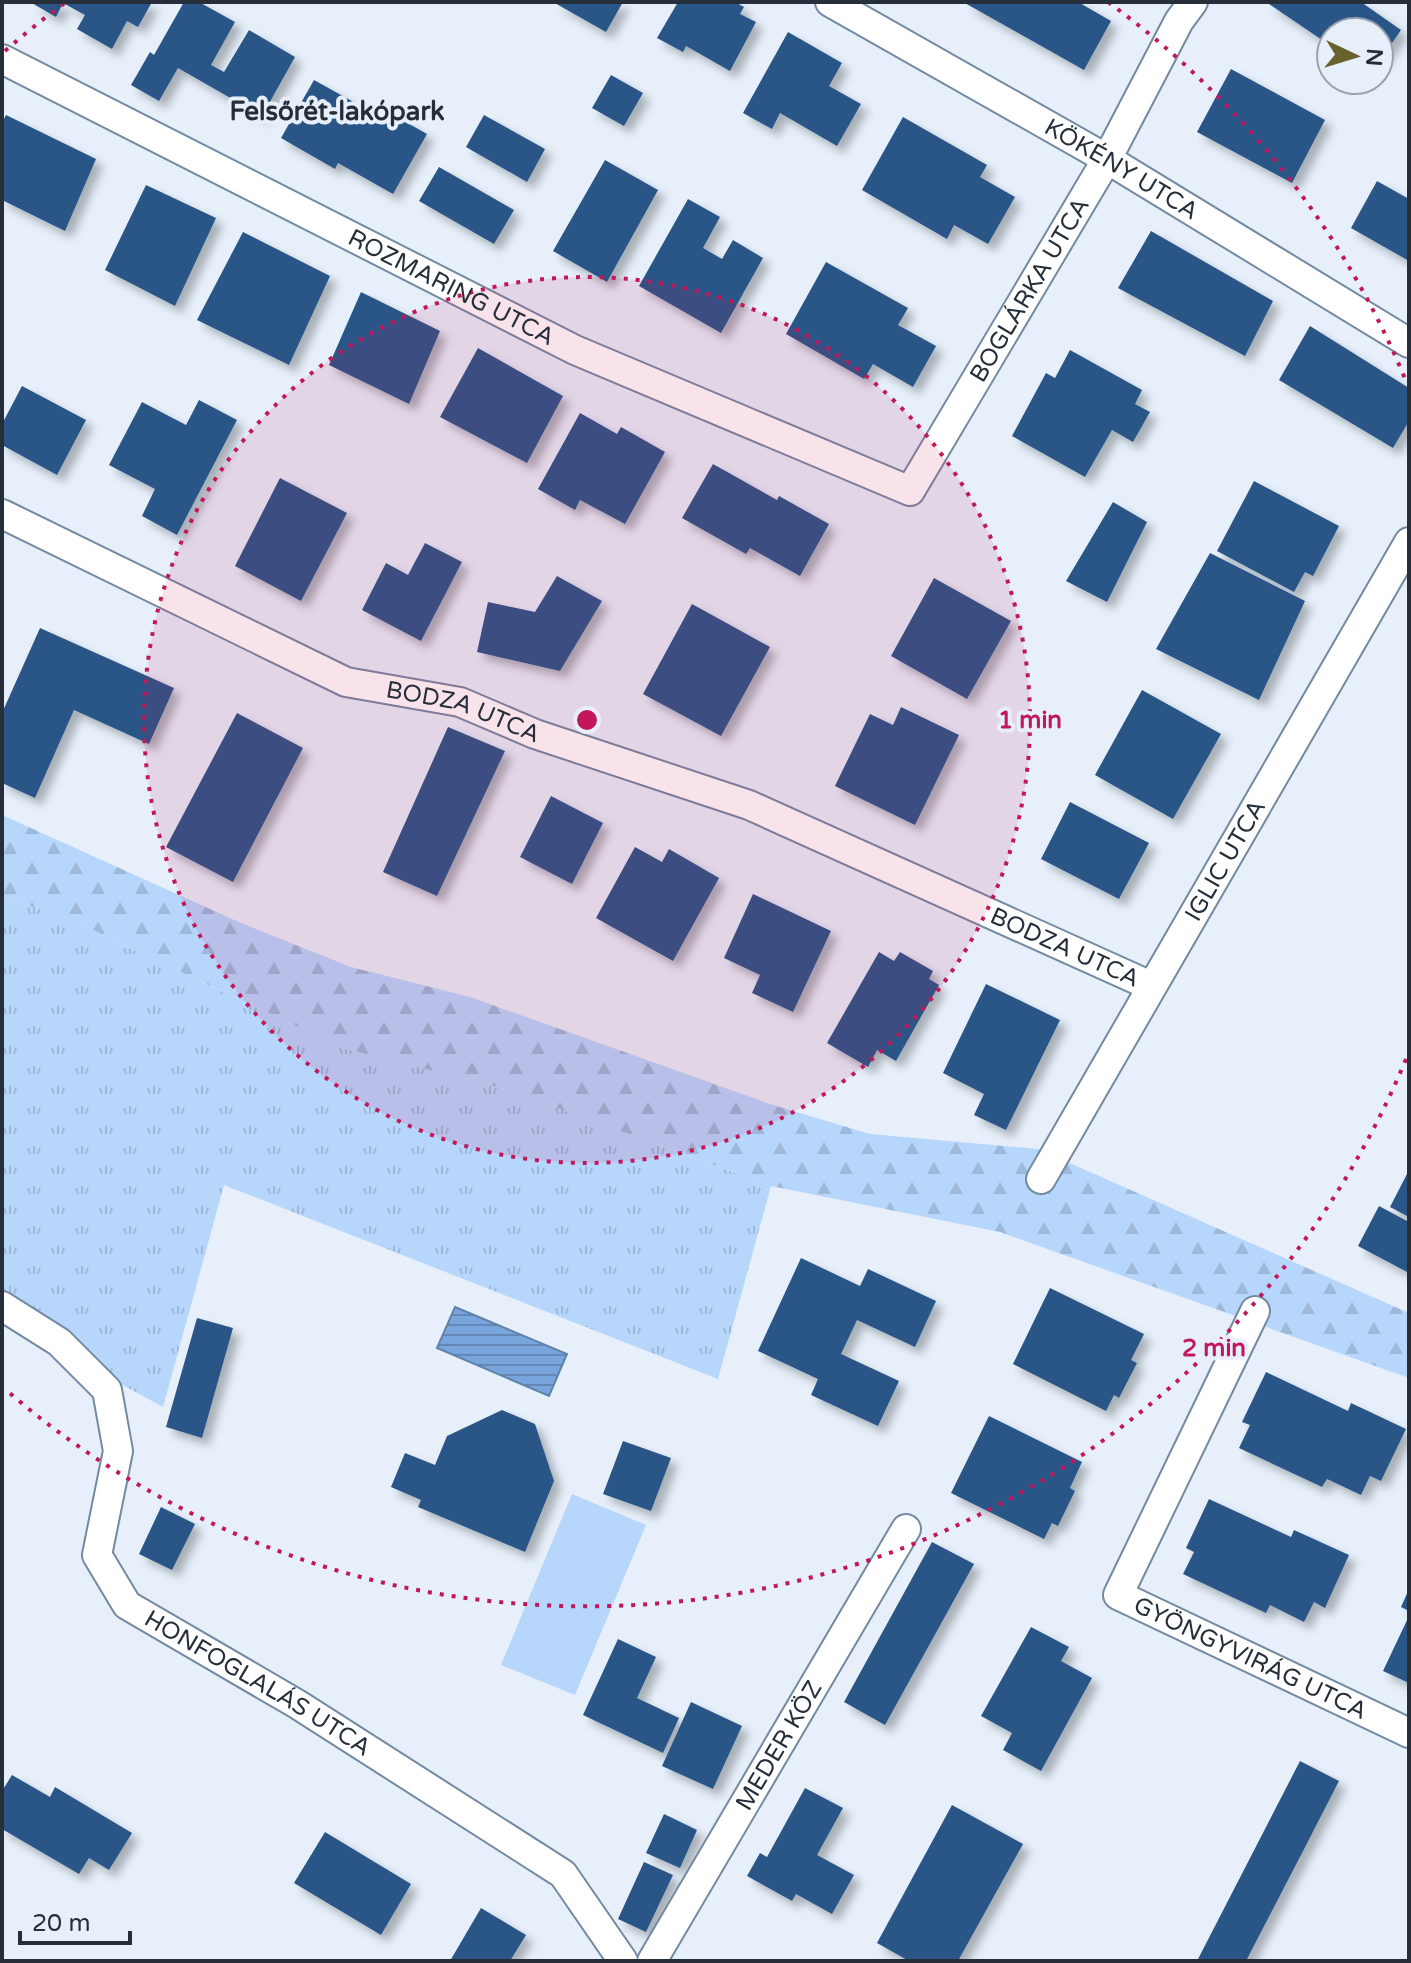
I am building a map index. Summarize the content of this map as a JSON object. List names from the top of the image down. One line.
{"streets":{"street":["KÖKÉNY UTCA","ROZMARING UTCA","BOGLÁRKA UTCA","BODZA UTCA","IGLIC UTCA","GYÖNGYVIRÁG UTCA","HONFOGLALÁS UTCA","MEDER KÖZ"]},"crossings":[["KÖKÉNY UTCA","BOGLÁRKA UTCA"],["ROZMARING UTCA","BOGLÁRKA UTCA"],["BODZA UTCA","IGLIC UTCA"]],"districts":["Felsőrét-lakópark"],"scale_bar":"20 m","north":"right","rings":["1 min","2 min"]}
